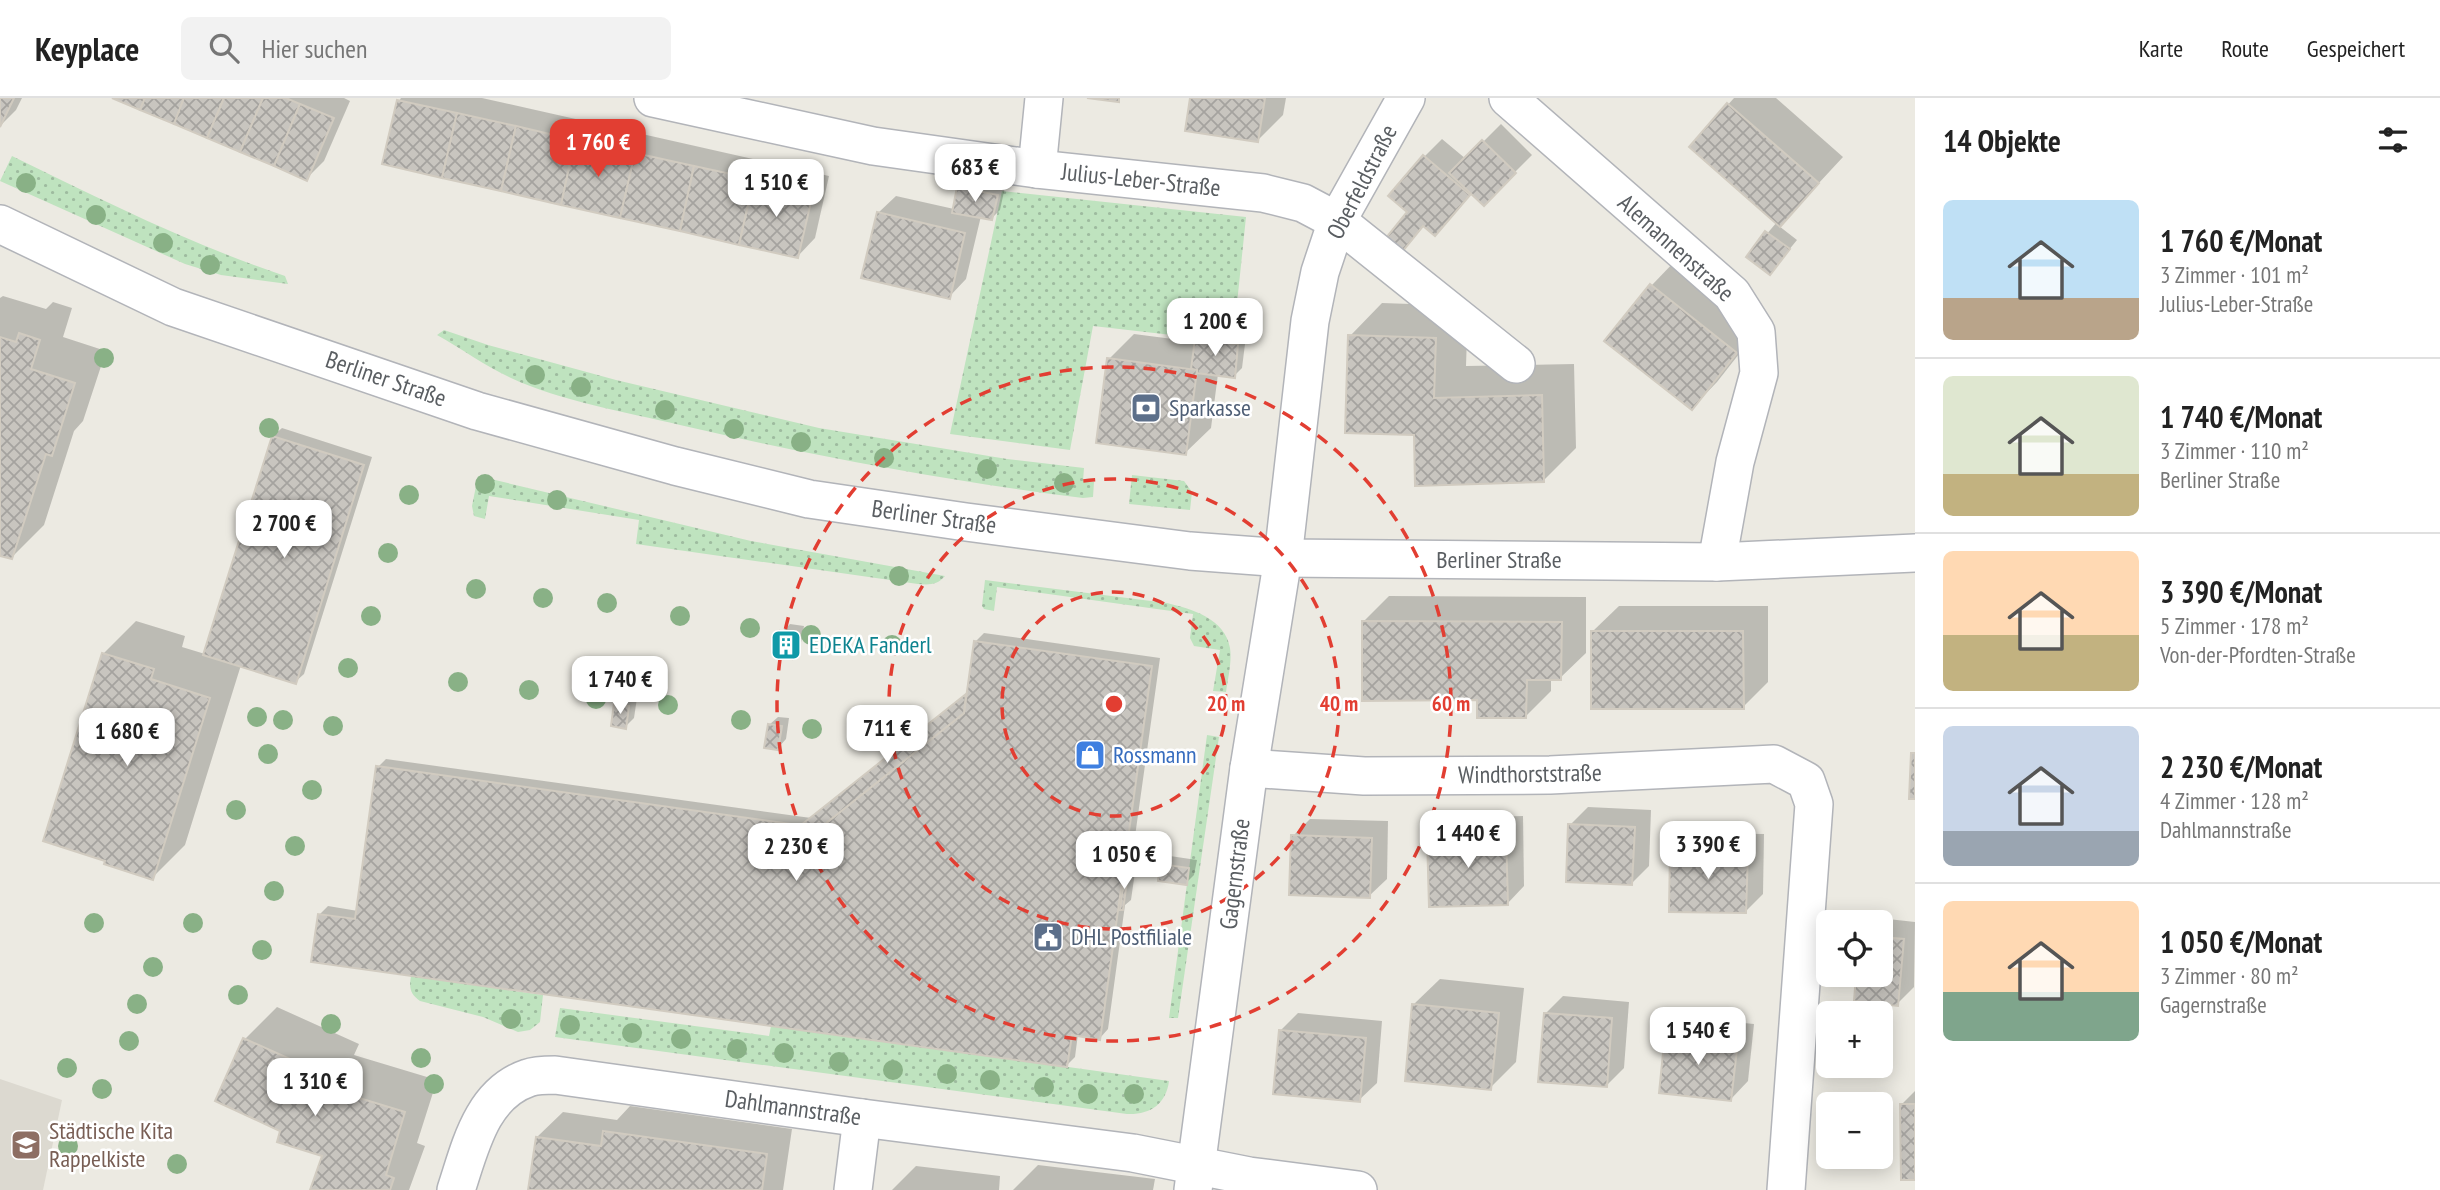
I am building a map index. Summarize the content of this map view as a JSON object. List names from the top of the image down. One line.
{"streets":{"street":["Julius-Leber-Straße","Oberfeldstraße","Alemannenstraße","Berliner Straße","Windthorststraße","Gagernstraße","Dahlmannstraße"]},"crossings":[["Julius-Leber-Straße","Oberfeldstraße"],["Oberfeldstraße","Berliner Straße"],["Oberfeldstraße","Gagernstraße"],["Alemannenstraße","Berliner Straße"],["Berliner Straße","Gagernstraße"],["Windthorststraße","Gagernstraße"],["Gagernstraße","Dahlmannstraße"]],"places":{"bank":["Sparkasse"],"building":["EDEKA Fanderl"],"shop":["Rossmann"],"public building":["DHL Postfiliale"],"school or university":["Städtische Kita Rappelkiste"]},"page":{"header":"Keyplace","search":"Hier suchen","nav":["Karte","Route","Gespeichert"],"heading":"14 Objekte","price":["1 760 €","683 €","1 510 €","1 200 €","2 700 €","1 740 €","711 €","1 680 €","1 440 €","3 390 €","2 230 €","1 050 €","1 540 €","1 310 €"],"list":[{"name":"1 760 €/Monat","note":"3 Zimmer · 101 m² · Julius-Leber-Straße"},{"name":"1 740 €/Monat","note":"3 Zimmer · 110 m² · Berliner Straße"},{"name":"3 390 €/Monat","note":"5 Zimmer · 178 m² · Von-der-Pfordten-Straße"},{"name":"2 230 €/Monat","note":"4 Zimmer · 128 m² · Dahlmannstraße"},{"name":"1 050 €/Monat","note":"3 Zimmer · 80 m² · Gagernstraße"}],"map_buttons":["+","−"]},"rings":["20 m","40 m","60 m"]}
